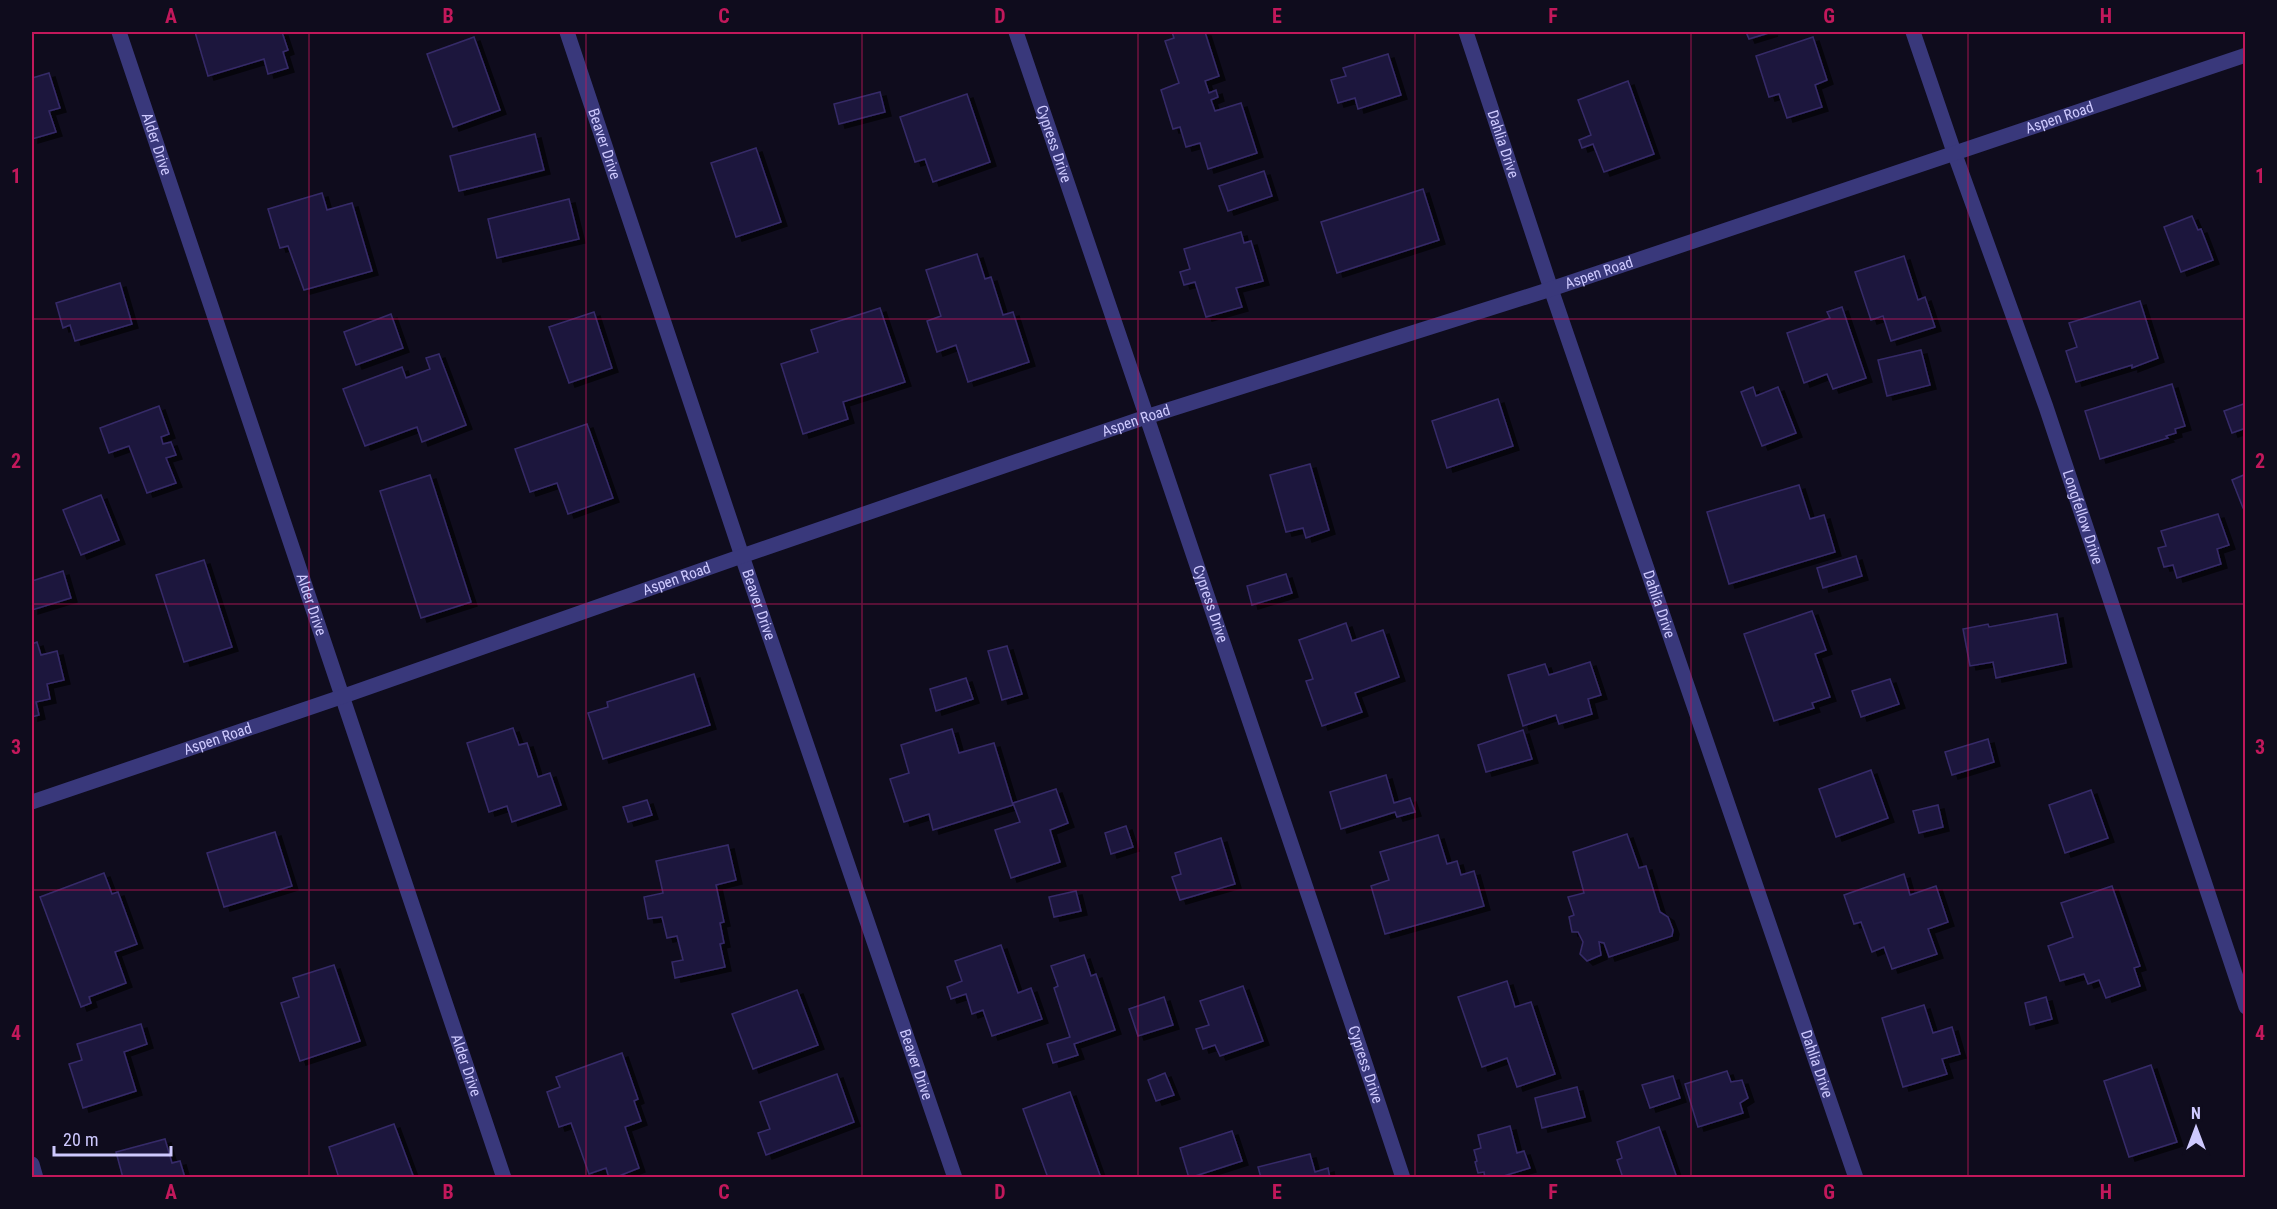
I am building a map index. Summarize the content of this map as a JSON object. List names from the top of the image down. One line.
{"streets":{"street":["Aspen Road","Alder Drive","Beaver Drive","Cypress Drive","Dahlia Drive","Longfellow Drive"]},"crossings":[["Aspen Road","Alder Drive"],["Aspen Road","Beaver Drive"],["Aspen Road","Cypress Drive"],["Aspen Road","Dahlia Drive"],["Aspen Road","Longfellow Drive"]],"scale_bar":"20 m","north":"top","grid":{"columns":["A","B","C","D","E","F","G","H"],"rows":["1","2","3","4"]}}
